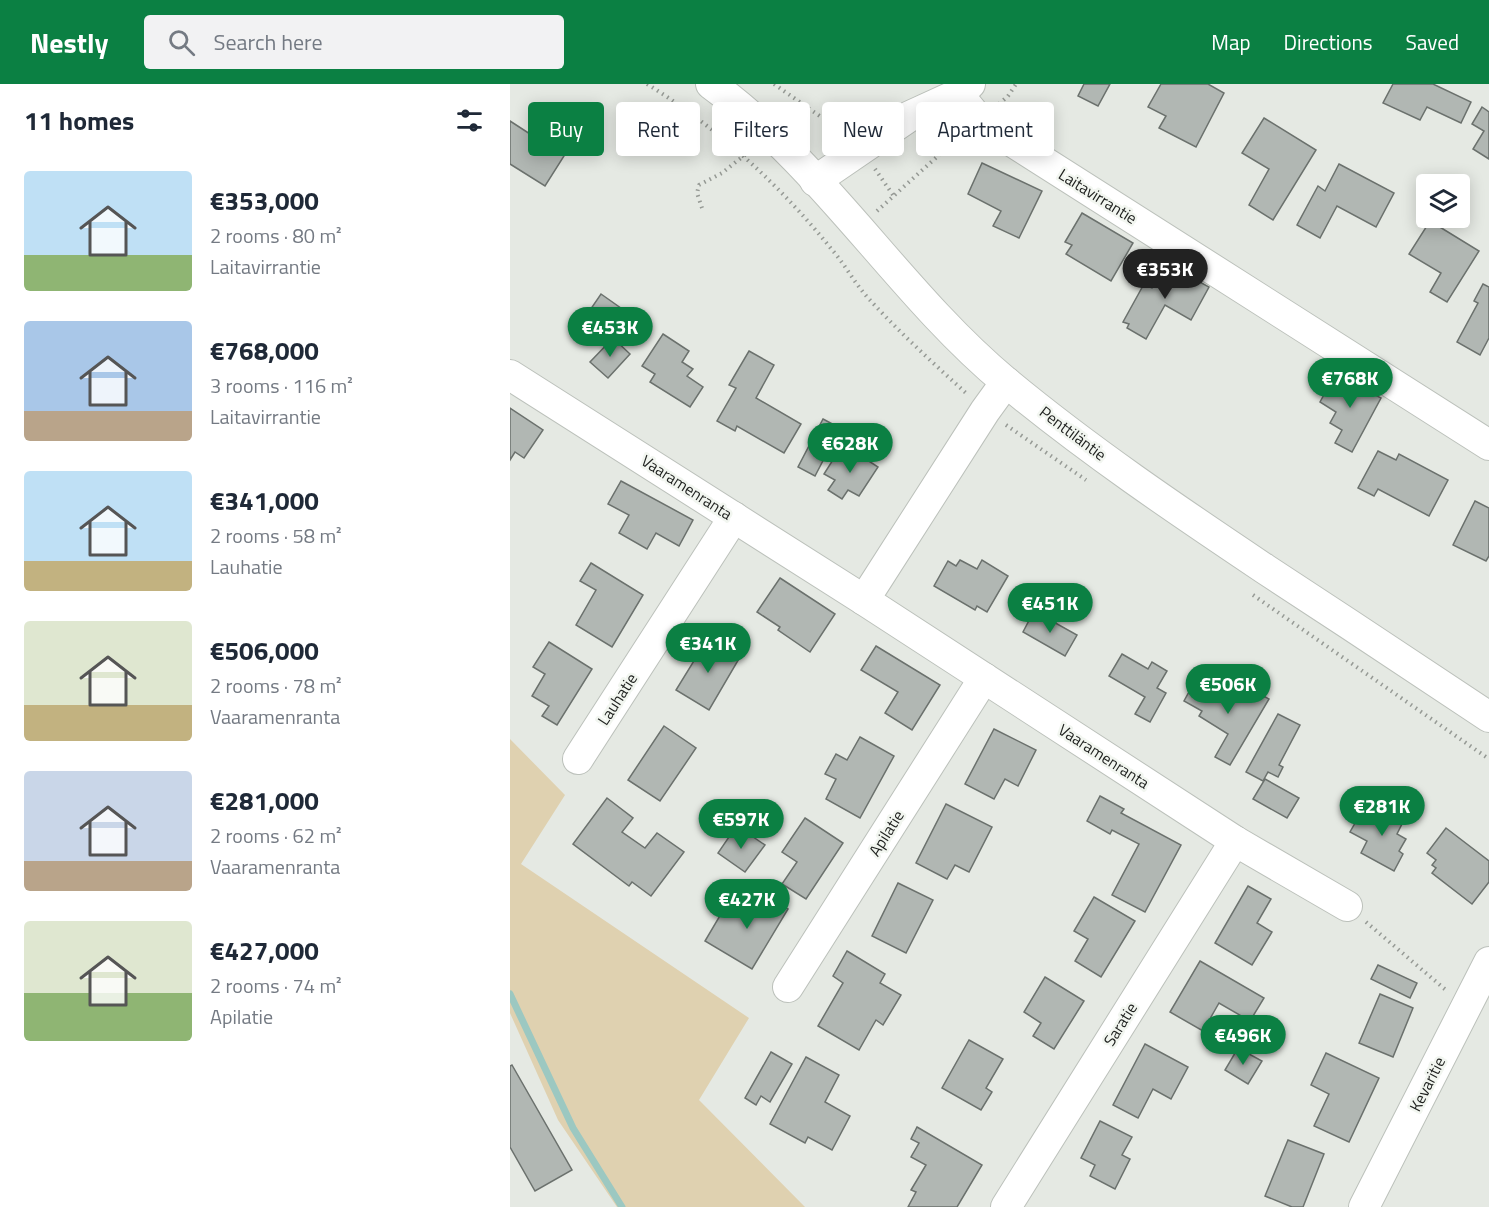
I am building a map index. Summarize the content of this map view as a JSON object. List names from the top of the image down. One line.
{"streets":{"street":["Laitavirrantie","Penttiläntie","Vaaramenranta","Lauhatie","Apilatie","Saratie","Kevaritie"]},"crossings":[["Vaaramenranta","Lauhatie"],["Vaaramenranta","Apilatie"],["Vaaramenranta","Saratie"]],"page":{"header":"Nestly","search":"Search here","nav":["Map","Directions","Saved"],"heading":"11 homes","chip":["Buy","Rent","Filters","New","Apartment"],"list":[{"name":"€353,000","note":"2 rooms · 80 m² · Laitavirrantie"},{"name":"€768,000","note":"3 rooms · 116 m² · Laitavirrantie"},{"name":"€341,000","note":"2 rooms · 58 m² · Lauhatie"},{"name":"€506,000","note":"2 rooms · 78 m² · Vaaramenranta"},{"name":"€281,000","note":"2 rooms · 62 m² · Vaaramenranta"},{"name":"€427,000","note":"2 rooms · 74 m² · Apilatie"}],"price":["€353K","€453K","€768K","€628K","€451K","€341K","€506K","€281K","€597K","€427K","€496K"]}}
